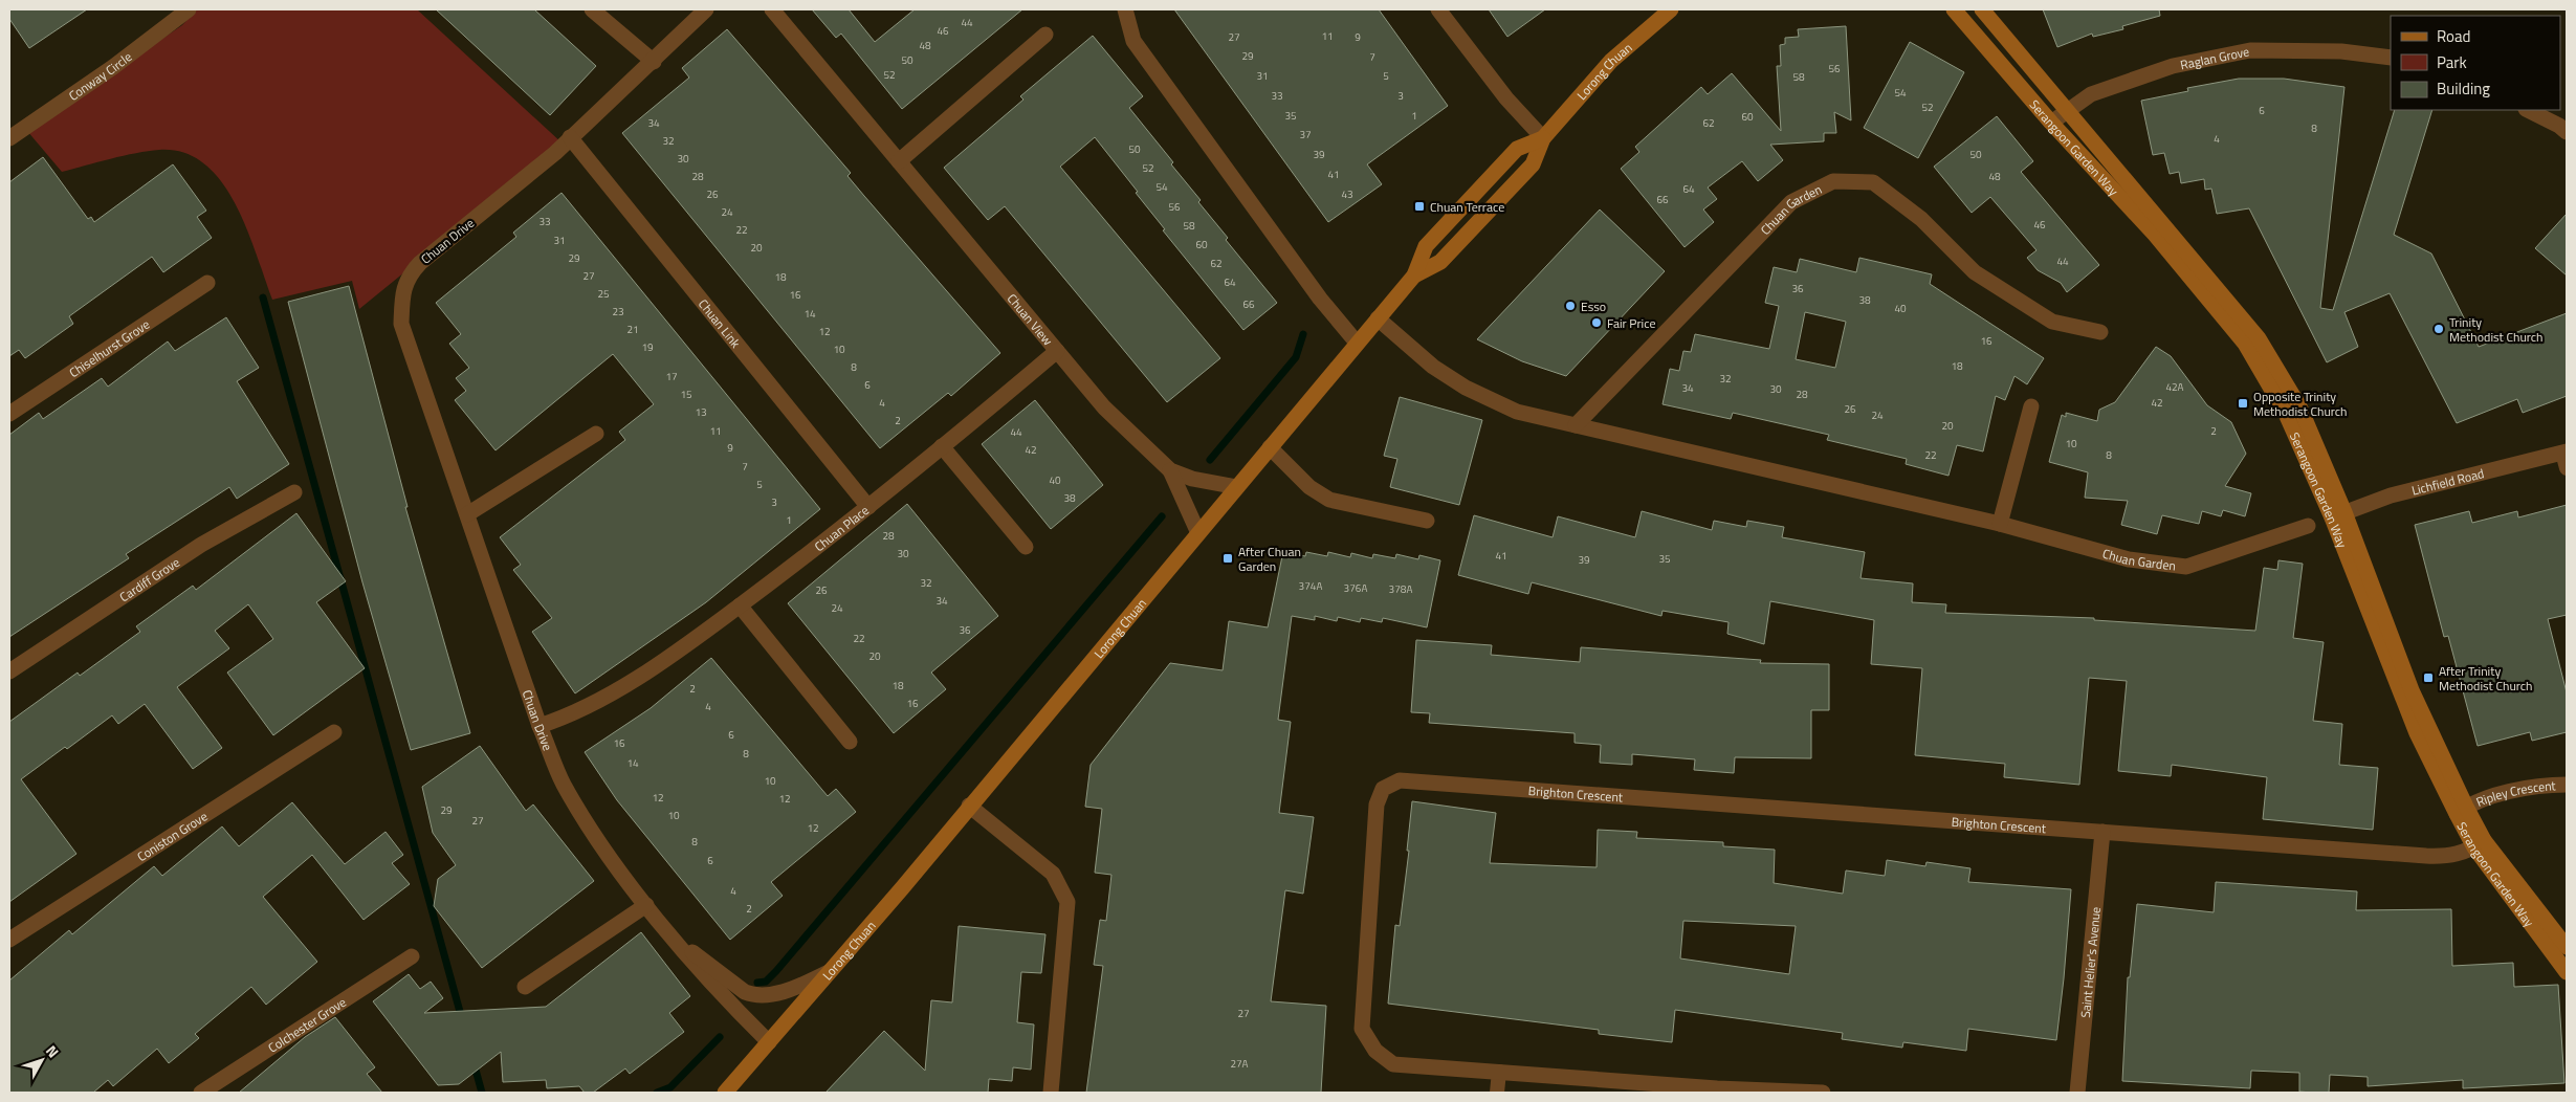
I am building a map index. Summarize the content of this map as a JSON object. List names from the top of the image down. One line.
{"streets":{"street":["Raglan Grove","Lorong Chuan","Conway Circle","Serangoon Garden Way","Chuan Garden","Chuan Drive","Chuan View","Chuan Link","Chiselhurst Grove","Lichfield Road","Chuan Place","Cardiff Grove","Brighton Crescent","Ripley Crescent","Coniston Grove","Saint Helier's Avenue","Colchester Grove"]},"crossings":[["Raglan Grove","Serangoon Garden Way"],["Lorong Chuan","Chuan Garden"],["Lorong Chuan","Chuan Drive"],["Lorong Chuan","Chuan View"],["Serangoon Garden Way","Lichfield Road"],["Serangoon Garden Way","Brighton Crescent"],["Serangoon Garden Way","Ripley Crescent"],["Chuan Drive","Chuan Link"],["Chuan Drive","Chuan Place"],["Chuan View","Chuan Place"],["Chuan Link","Chuan Place"],["Brighton Crescent","Saint Helier's Avenue"]],"places":{"transit":["Chuan Terrace","Opposite Trinity Methodist Church","After Chuan Garden","After Trinity Methodist Church"],"other":["Esso","Fair Price","Trinity Methodist Church"]},"house_numbers":["44","46","11","27","9","48","29","7","50","56","52","31","5","58","54","33","3","52","6","35","1","60","34","62","8","37","4","32","50","39","50","30","52","41","28","48","54","64","26","43","66","56","24","33","46","58","22","31","60","20","29","44","62","27","18","64","36","25","16","38","66","40","23","14","21","12","16","19","10","18","8","17","32","6","42A","34","30","15","28","4","42","26","13","24","2","20","11","2","44","10","9","42","22","8","7","40","5","38","3","1","28","30","41","35","39","32","374A","376A","378A","26","34","24","36","22","20","18","2","16","4","6","16","8","14","10","12","12","29","10","27","12","8","6","4","2","27","27A"],"legend":["Road","Park","Building"],"north":"top right"}
